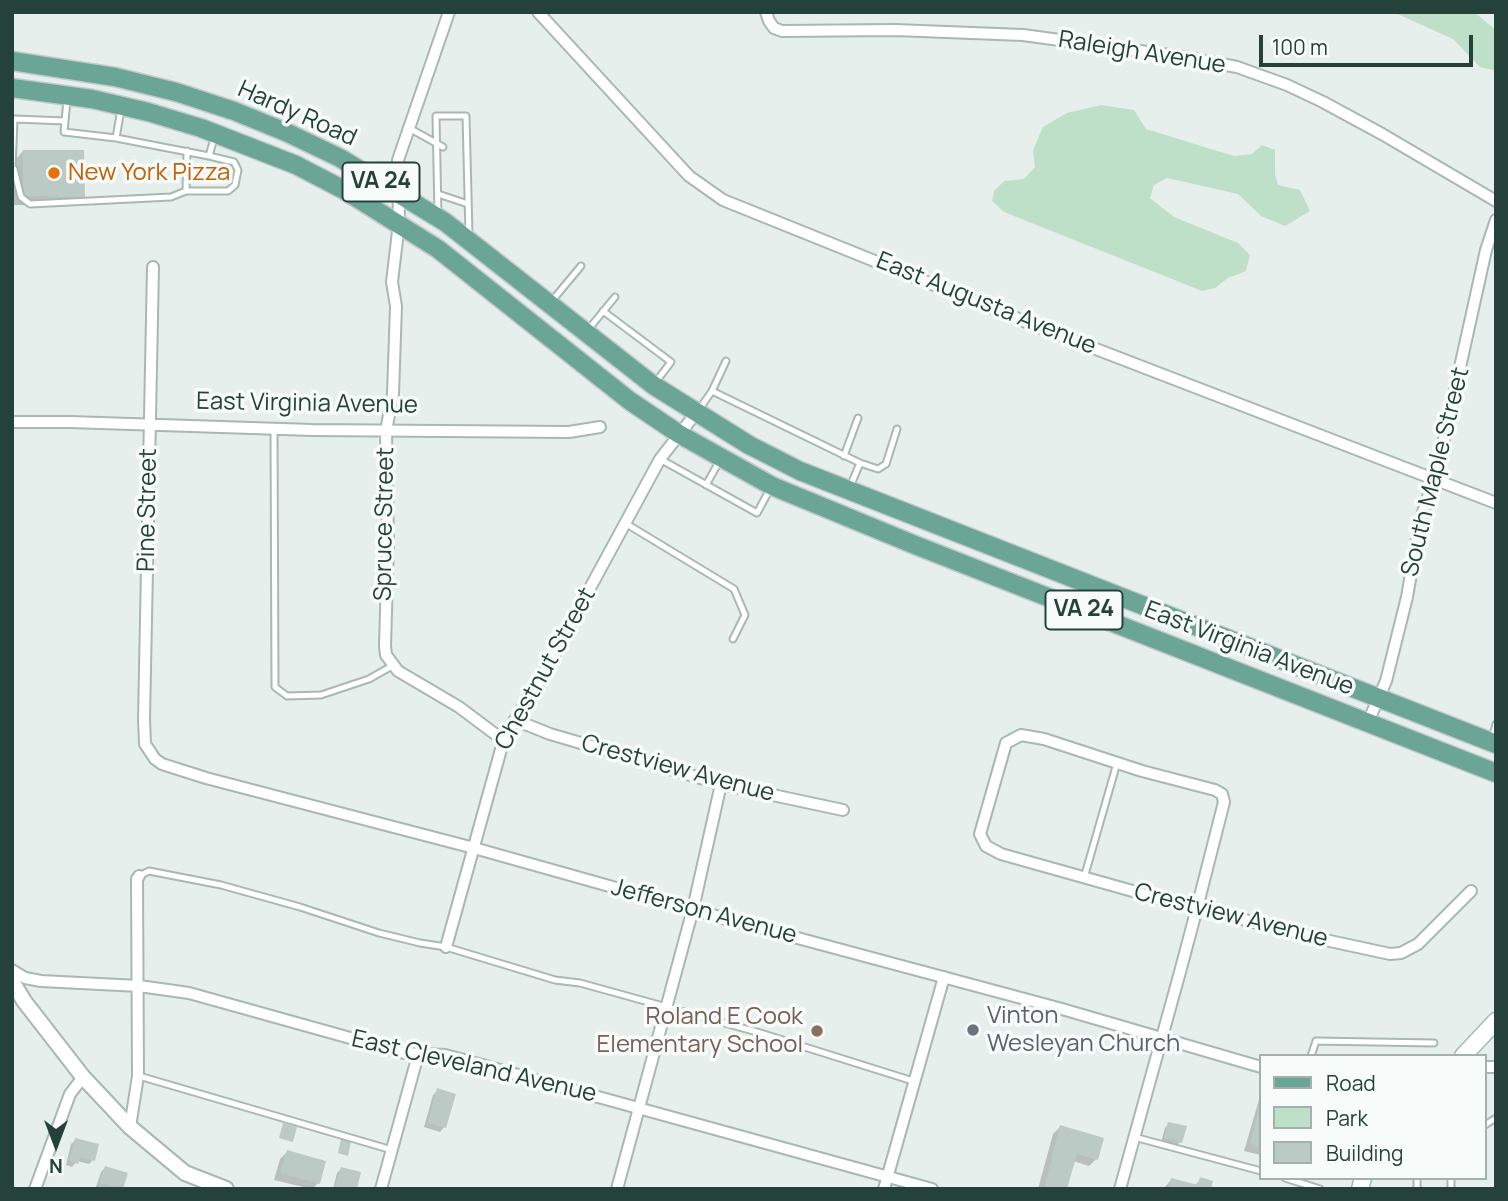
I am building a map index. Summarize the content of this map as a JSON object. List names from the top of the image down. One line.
{"streets":{"main road":["Hardy Road","VA 24","East Virginia Avenue"],"street":["Raleigh Avenue","East Augusta Avenue","South Maple Street","Pine Street","Spruce Street","Chestnut Street","Crestview Avenue","Jefferson Avenue","East Cleveland Avenue"]},"crossings":[["Hardy Road","East Virginia Avenue"],["Hardy Road","Spruce Street"],["Hardy Road","Chestnut Street"],["East Augusta Avenue","South Maple Street"],["East Virginia Avenue","South Maple Street"],["East Virginia Avenue","Pine Street"],["East Virginia Avenue","Spruce Street"],["East Virginia Avenue","Chestnut Street"],["Pine Street","Jefferson Avenue"],["Chestnut Street","Crestview Avenue"],["Chestnut Street","Jefferson Avenue"]],"places":["New York Pizza","Vinton Wesleyan Church","Roland E Cook Elementary School"],"legend":["Road","Park","Building"],"scale_bar":"100 m","north":"bottom"}
